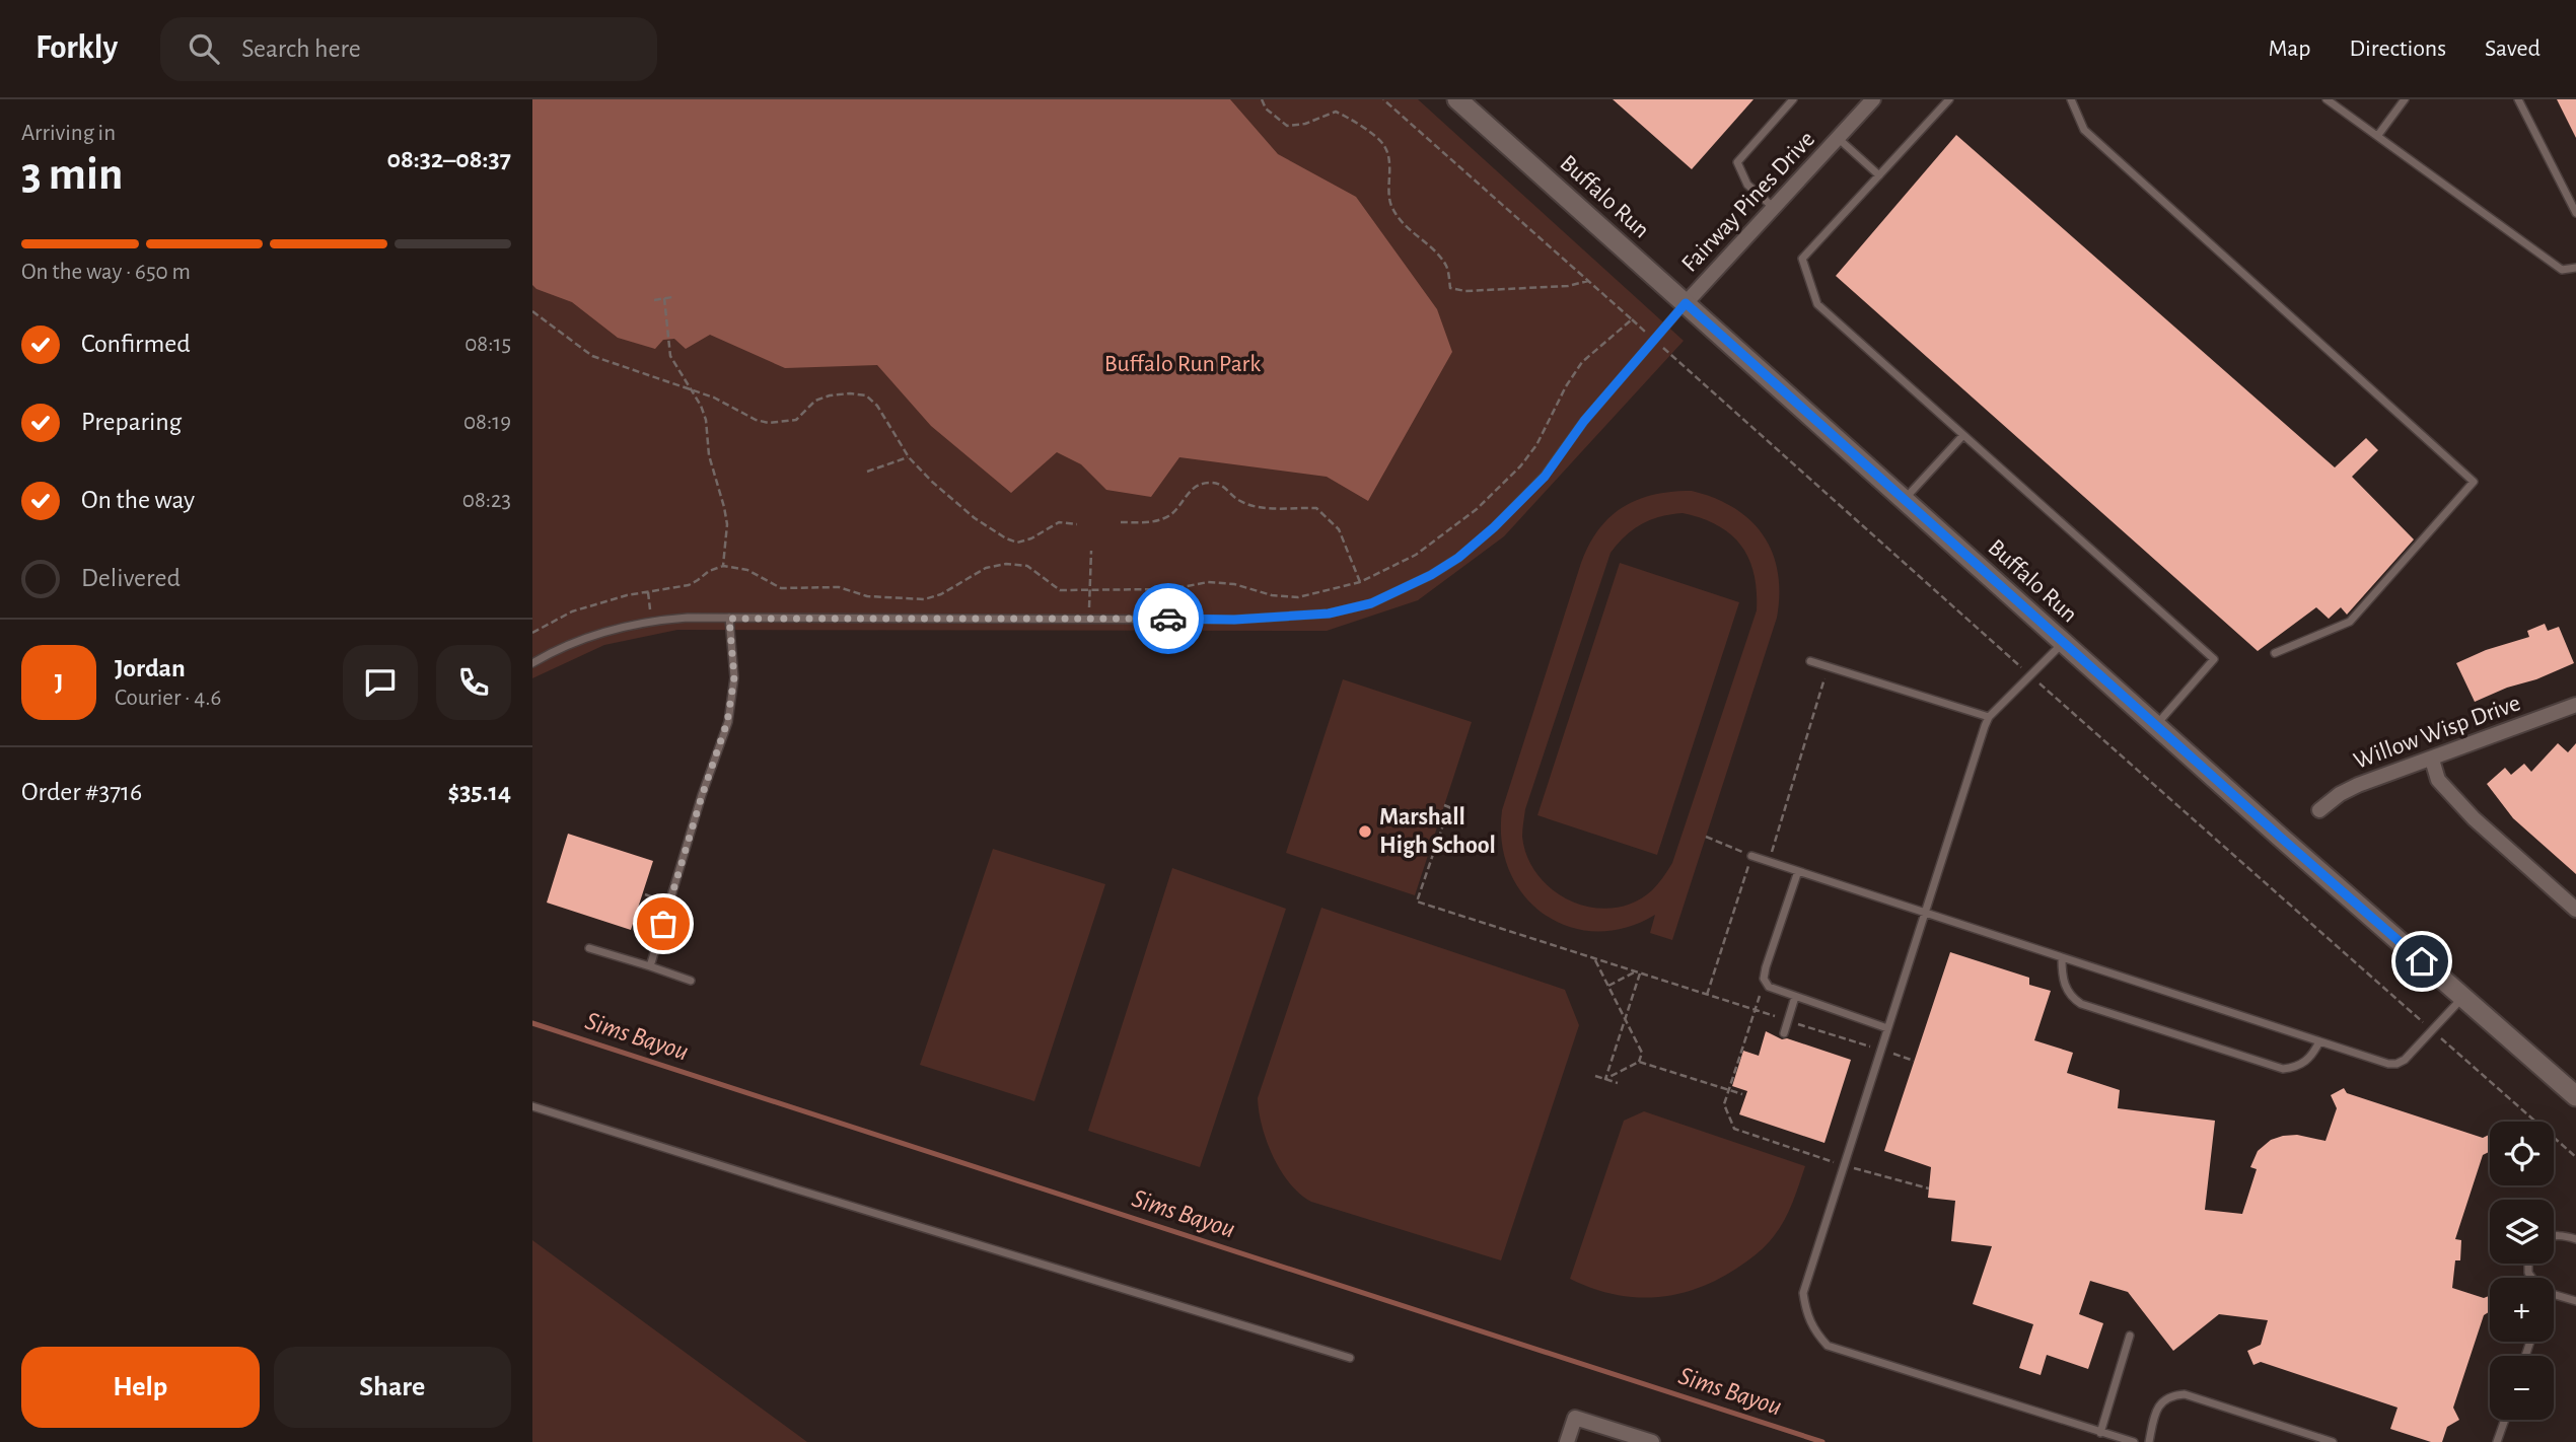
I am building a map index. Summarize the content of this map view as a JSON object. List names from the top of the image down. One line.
{"streets":{"street":["Buffalo Run","Fairway Pines Drive","Willow Wisp Drive"]},"crossings":[["Buffalo Run","Fairway Pines Drive"]],"water":["Sims Bayou"],"parks":["Buffalo Run Park"],"places":["Marshall High School"],"page":{"header":"Forkly","search":"Search here","nav":["Map","Directions","Saved"],"heading":["3 min","Arriving in","08:32–08:37"],"panel":["Jordan","Courier · 4.6","Order #3716","$35.14"],"bar":"On the way · 650 m","list":[["Confirmed","08:15"],["Preparing","08:19"],["On the way","08:23"],"Delivered"],"round":"J","map_buttons":["+","−"],"buttons":["Help","Share"]}}
